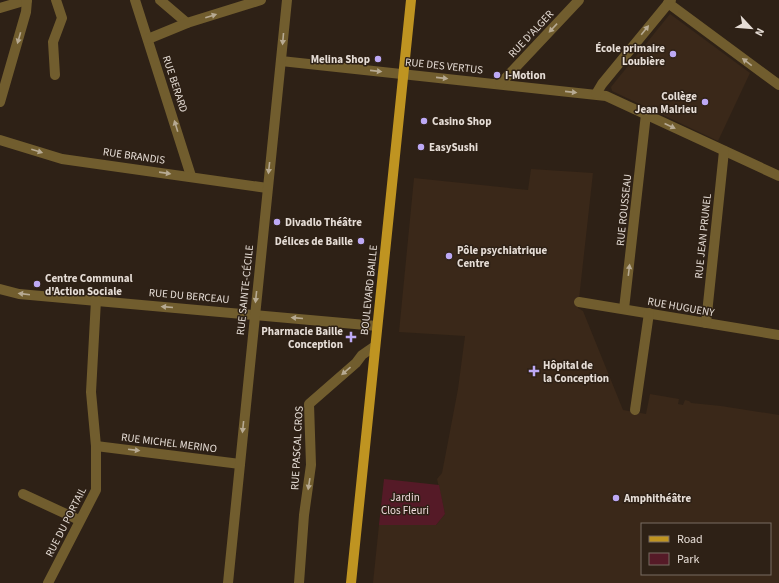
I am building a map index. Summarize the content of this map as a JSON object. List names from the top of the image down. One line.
{"streets":{"main road":["BOULEVARD BAILLE"],"street":["RUE D'ALGER","RUE DES VERTUS","RUE BERARD","RUE BRANDIS","RUE ROUSSEAU","RUE JEAN PRUNEL","RUE SAINTE-CÉCILE","RUE DU BERCEAU","RUE HUGUENY","RUE MICHEL MERINO","RUE PASCAL CROS","RUE DU PORTAIL"]},"crossings":[["RUE D'ALGER","RUE DES VERTUS"],["RUE DES VERTUS","RUE ROUSSEAU"],["RUE DES VERTUS","RUE JEAN PRUNEL"],["RUE DES VERTUS","RUE SAINTE-CÉCILE"],["RUE DES VERTUS","BOULEVARD BAILLE"],["RUE BERARD","RUE BRANDIS"],["RUE BRANDIS","RUE SAINTE-CÉCILE"],["RUE ROUSSEAU","RUE HUGUENY"],["RUE JEAN PRUNEL","RUE HUGUENY"],["RUE SAINTE-CÉCILE","RUE DU BERCEAU"],["RUE SAINTE-CÉCILE","RUE MICHEL MERINO"],["BOULEVARD BAILLE","RUE DU BERCEAU"],["BOULEVARD BAILLE","RUE PASCAL CROS"],["RUE DU BERCEAU","RUE DU PORTAIL"],["RUE MICHEL MERINO","RUE DU PORTAIL"]],"one_way":["RUE DES VERTUS","RUE BERARD","RUE BRANDIS","RUE ROUSSEAU","RUE SAINTE-CÉCILE","RUE DU BERCEAU","RUE MICHEL MERINO","RUE PASCAL CROS"],"parks":["Jardin Clos Fleuri"],"places":{"other":["École primaire Loubière","Melina Shop","I-Motion","Collège Jean Malrieu","Casino Shop","EasySushi","Divadlo Théâtre","Délices de Baille","Pôle psychiatrique Centre","Centre Communal d'Action Sociale","Amphithéâtre"],"health":["Pharmacie Baille Conception","Hôpital de la Conception"]},"legend":["Road","Park"],"north":"bottom right"}
